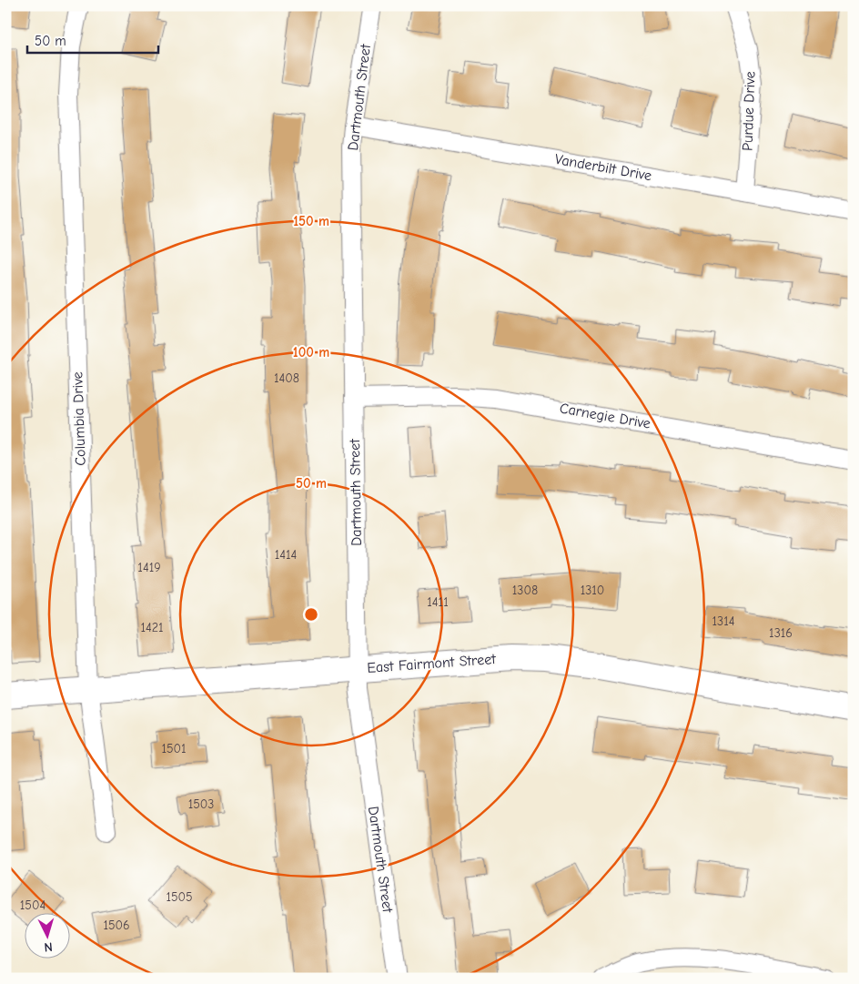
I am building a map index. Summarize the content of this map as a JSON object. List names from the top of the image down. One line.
{"streets":{"street":["Dartmouth Street","Purdue Drive","Vanderbilt Drive","Carnegie Drive","Columbia Drive","East Fairmont Street"]},"crossings":[["Dartmouth Street","Vanderbilt Drive"],["Dartmouth Street","Carnegie Drive"],["Dartmouth Street","East Fairmont Street"],["Purdue Drive","Vanderbilt Drive"],["Columbia Drive","East Fairmont Street"]],"house_numbers":["1408","1414","1419","1308","1310","1411","1314","1421","1316","1501","1503","1505","1504","1506"],"scale_bar":"50 m","north":"bottom","rings":["150 m","100 m","50 m"]}
